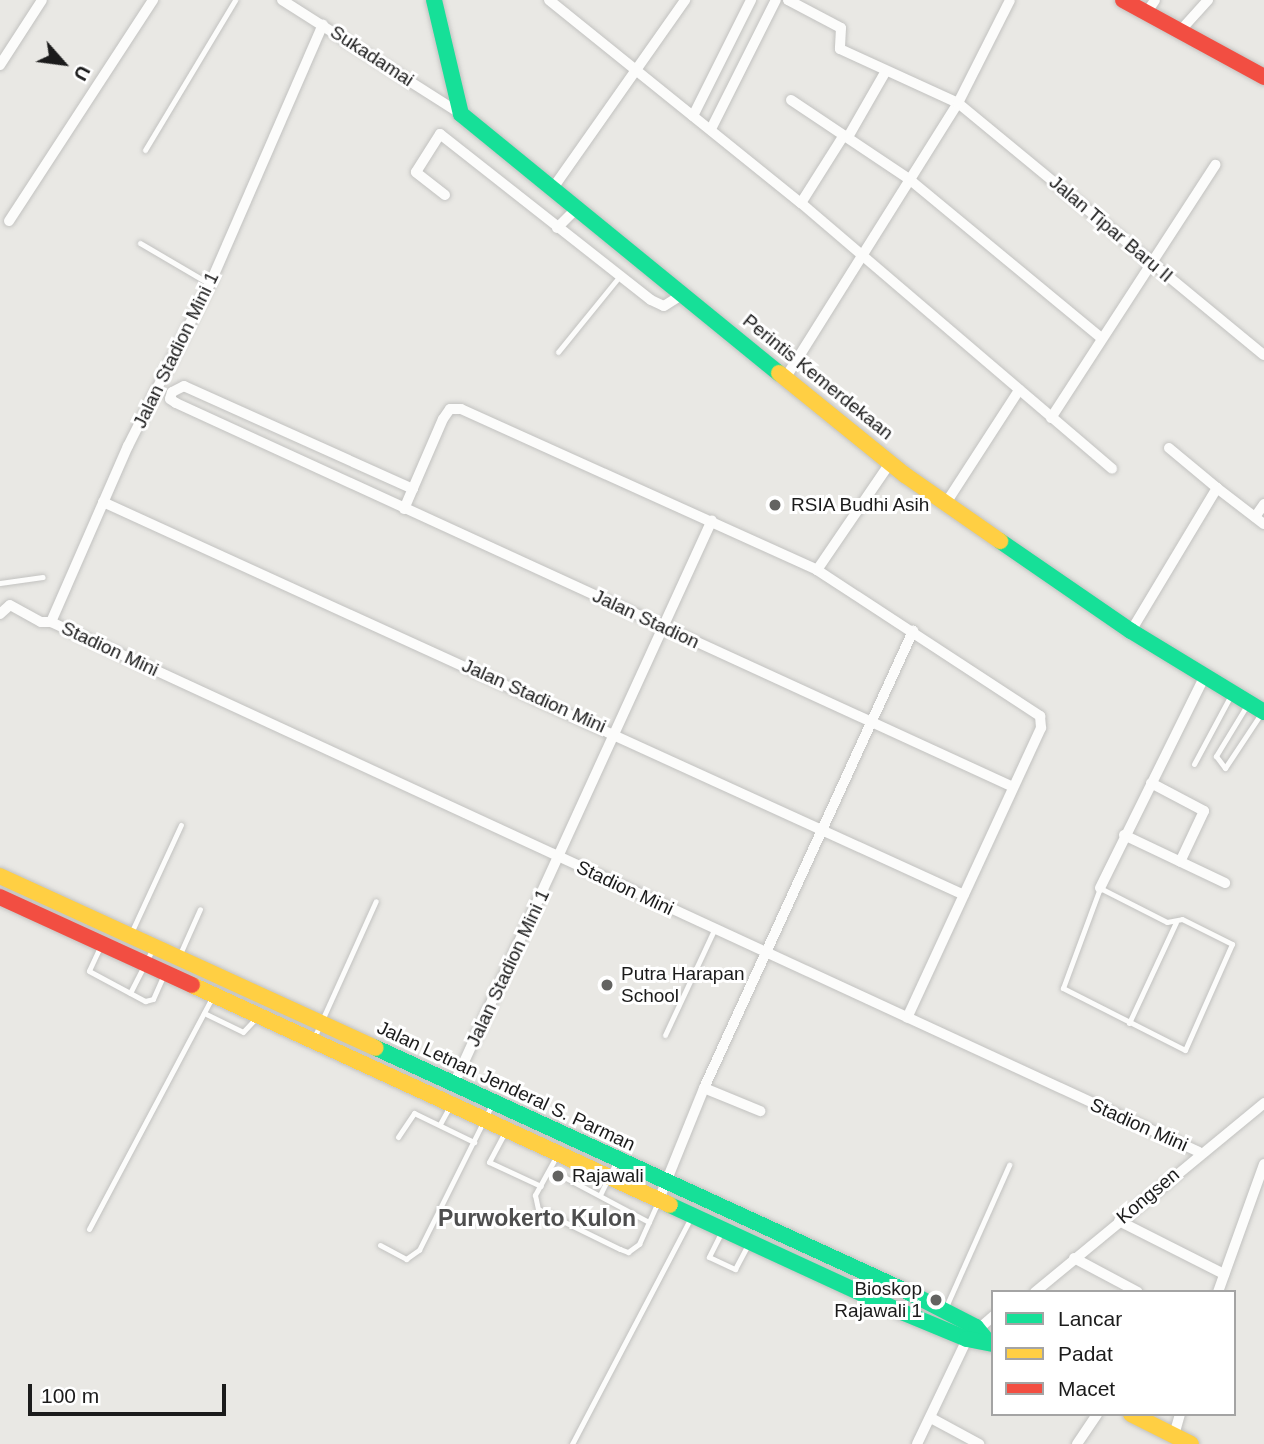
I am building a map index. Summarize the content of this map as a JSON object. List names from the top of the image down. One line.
{"streets":{"street":["Sukadamai","Jalan Tipar Baru II","Jalan Stadion Mini 1","Perintis Kemerdekaan","Jalan Stadion","Stadion Mini","Jalan Stadion Mini","Jalan Letnan Jenderal S. Parman","Kongsen"]},"crossings":[["Sukadamai","Jalan Stadion Mini 1"],["Sukadamai","Perintis Kemerdekaan"],["Jalan Stadion Mini 1","Jalan Stadion"],["Jalan Stadion Mini 1","Stadion Mini"],["Jalan Stadion Mini 1","Jalan Stadion Mini"],["Jalan Stadion Mini 1","Jalan Letnan Jenderal S. Parman"],["Stadion Mini","Kongsen"]],"districts":["Purwokerto Kulon"],"places":["RSIA Budhi Asih","Putra Harapan School","Rajawali","Bioskop Rajawali 1"],"legend":["Lancar","Padat","Macet"],"scale_bar":"100 m","north":"bottom right"}
